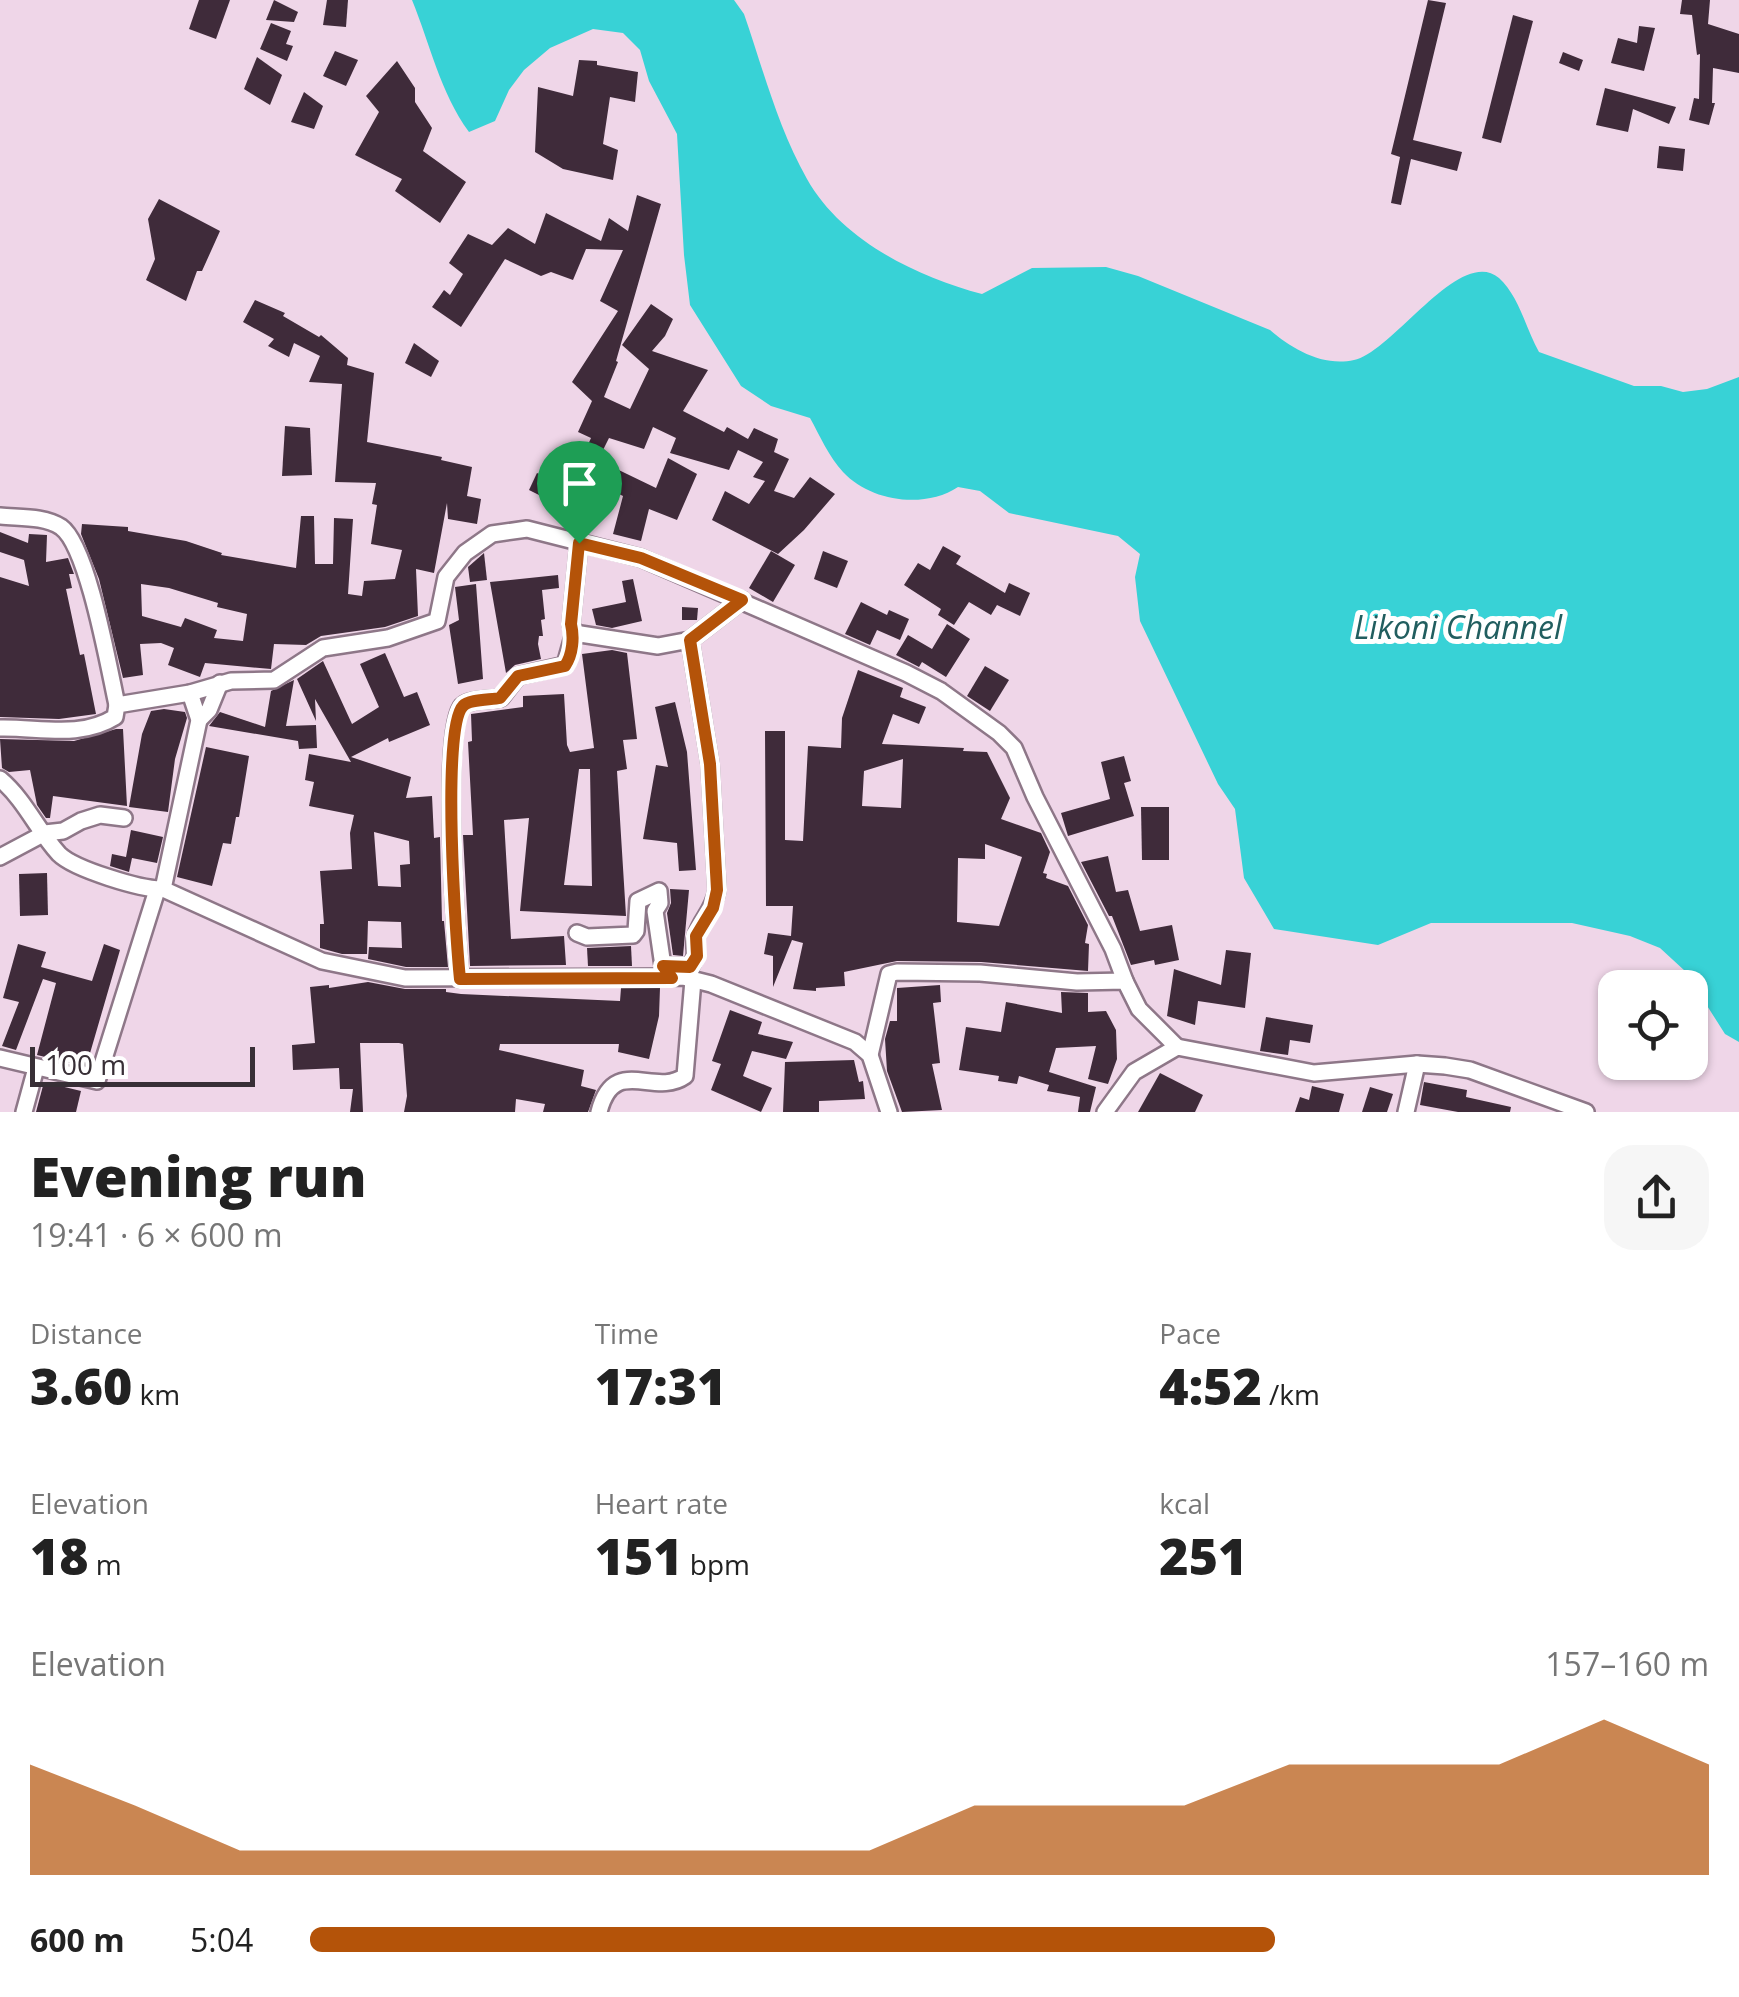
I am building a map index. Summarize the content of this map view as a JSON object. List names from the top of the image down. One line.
{"water":["Likoni Channel"],"scale_bar":"100 m","page":{"scale":"100 m","heading":["Evening run","19:41 · 6 × 600 m"],"stats":[["Distance","3.60 km"],["Time","17:31"],["Pace","4:52 /km"],["Elevation","18 m"],["Heart rate","151 bpm"],["kcal","251"]],"chart":["Elevation","157–160 m"],"list":[{"name":"600 m","note":"5:04"}]}}
